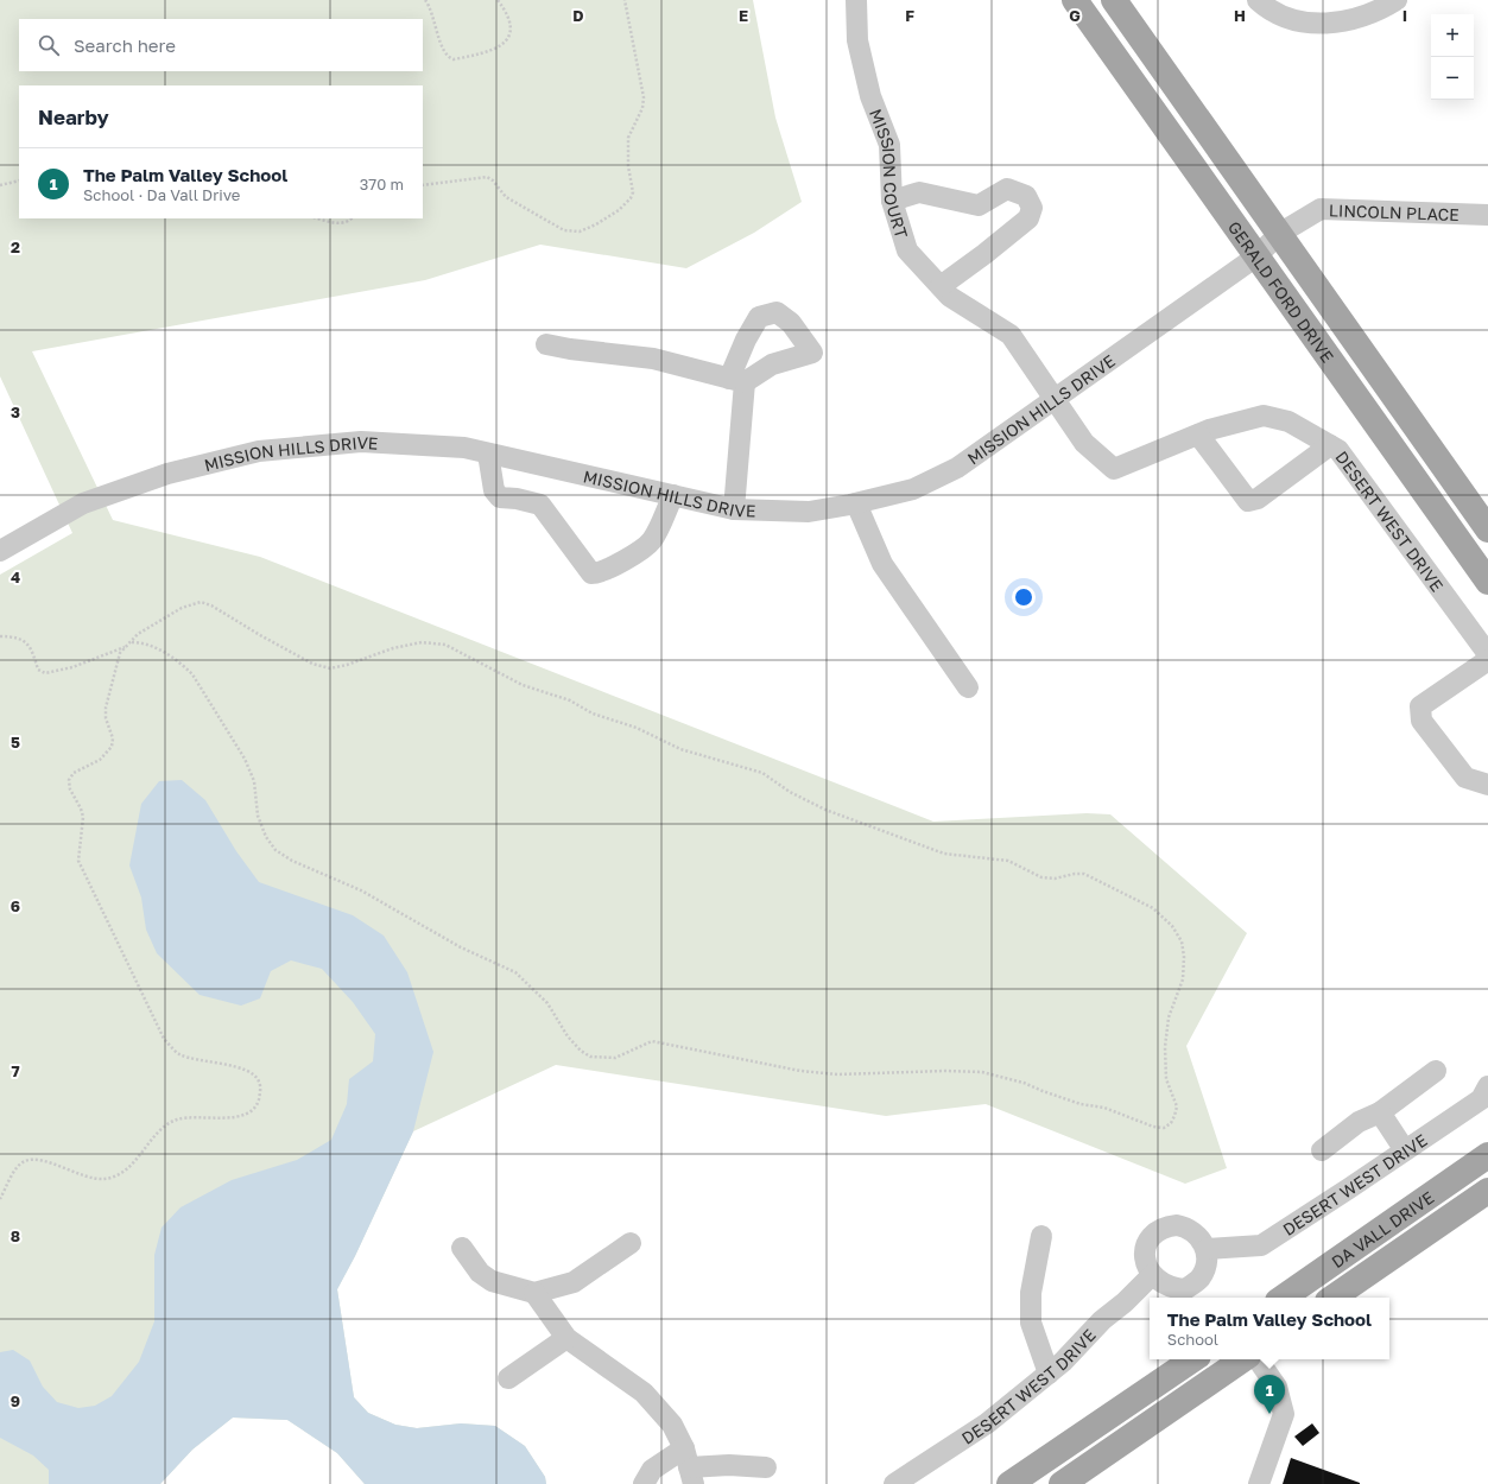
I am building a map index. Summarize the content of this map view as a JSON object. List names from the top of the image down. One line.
{"streets":{"main road":["GERALD FORD DRIVE","DA VALL DRIVE"],"street":["MISSION COURT","LINCOLN PLACE","MISSION HILLS DRIVE","DESERT WEST DRIVE"]},"crossings":[["MISSION COURT","MISSION HILLS DRIVE"],["MISSION COURT","DESERT WEST DRIVE"],["LINCOLN PLACE","GERALD FORD DRIVE"],["LINCOLN PLACE","MISSION HILLS DRIVE"],["GERALD FORD DRIVE","MISSION HILLS DRIVE"],["MISSION HILLS DRIVE","DESERT WEST DRIVE"]],"page":{"map_buttons":["+","−"],"search":"Search here","heading":"Nearby","list":[{"mark":"1","name":"The Palm Valley School","note":"School · Da Vall Drive","value":"370 m"}],"popup":["The Palm Valley School","School"],"pins":"1"},"grid":{"columns":["D","E","F","G","H","I"],"rows":["2","3","4","5","6","7","8","9"]}}
